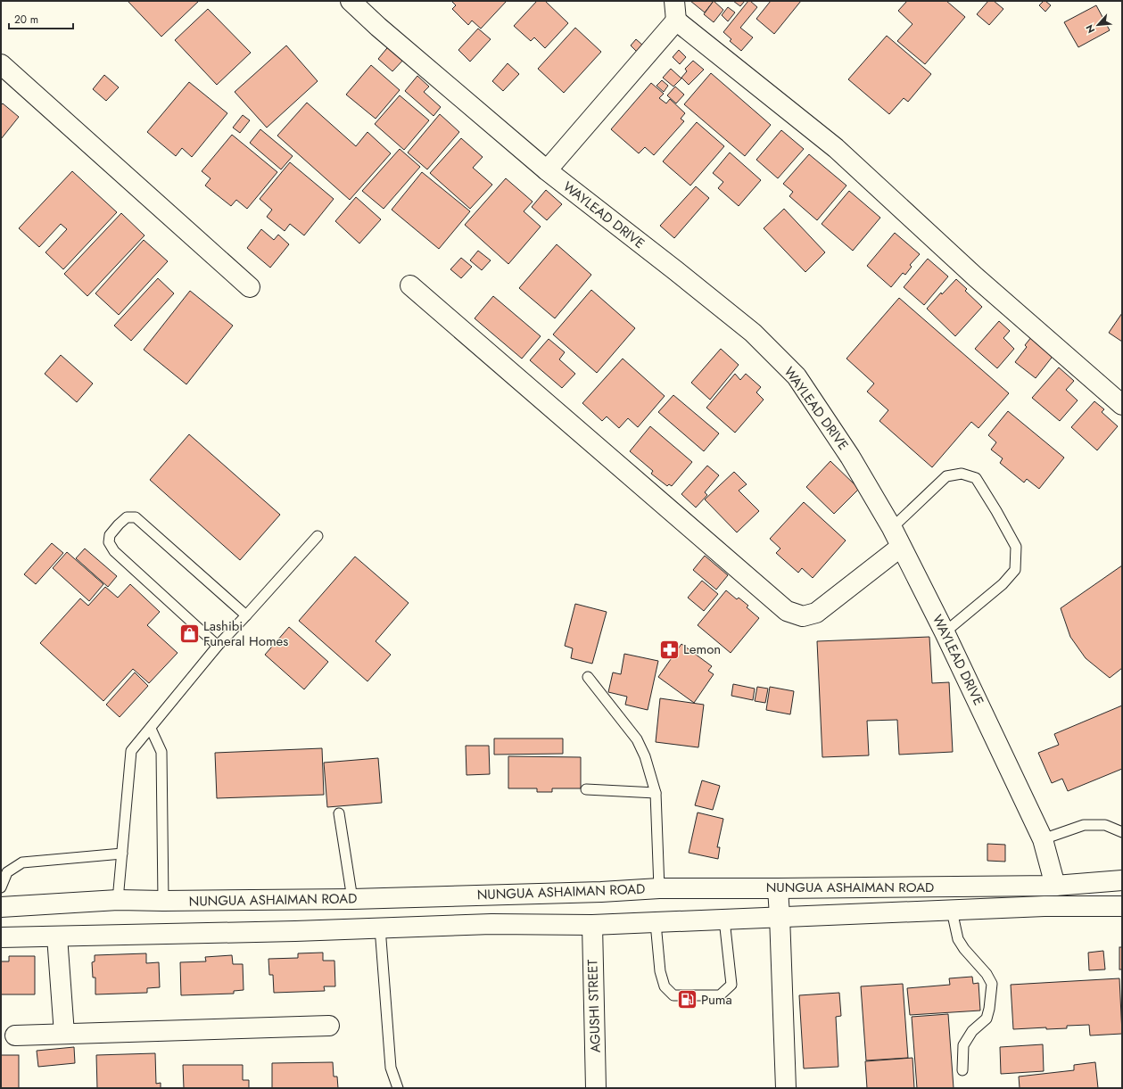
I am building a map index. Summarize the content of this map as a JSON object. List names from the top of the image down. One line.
{"streets":{"street":["WAYLEAD DRIVE","NUNGUA ASHAIMAN ROAD","AGUSHI STREET"]},"crossings":[["WAYLEAD DRIVE","NUNGUA ASHAIMAN ROAD"],["NUNGUA ASHAIMAN ROAD","AGUSHI STREET"]],"places":{"shop":["Lashibi Funeral Homes"],"pharmacy":["Lemon"],"fuel station":["Puma"]},"scale_bar":"20 m","north":"bottom left"}
